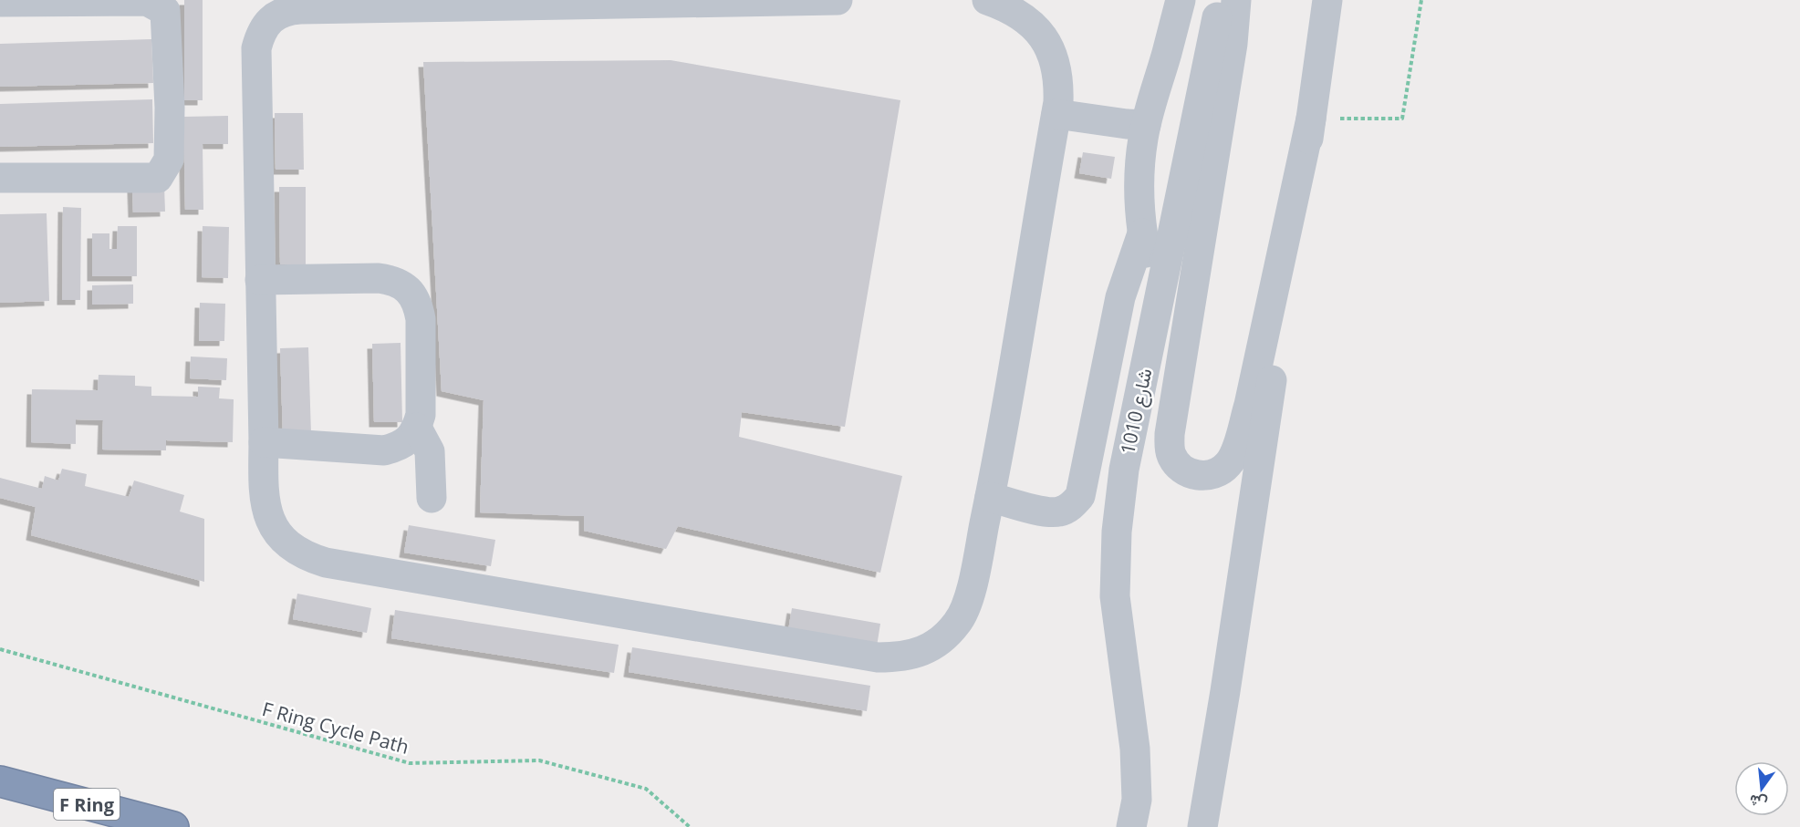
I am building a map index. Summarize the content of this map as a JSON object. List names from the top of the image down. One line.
{"streets":{"highway":["F Ring"],"street":["شارع 1010"],"path":["F Ring Cycle Path"]},"north":"bottom"}
